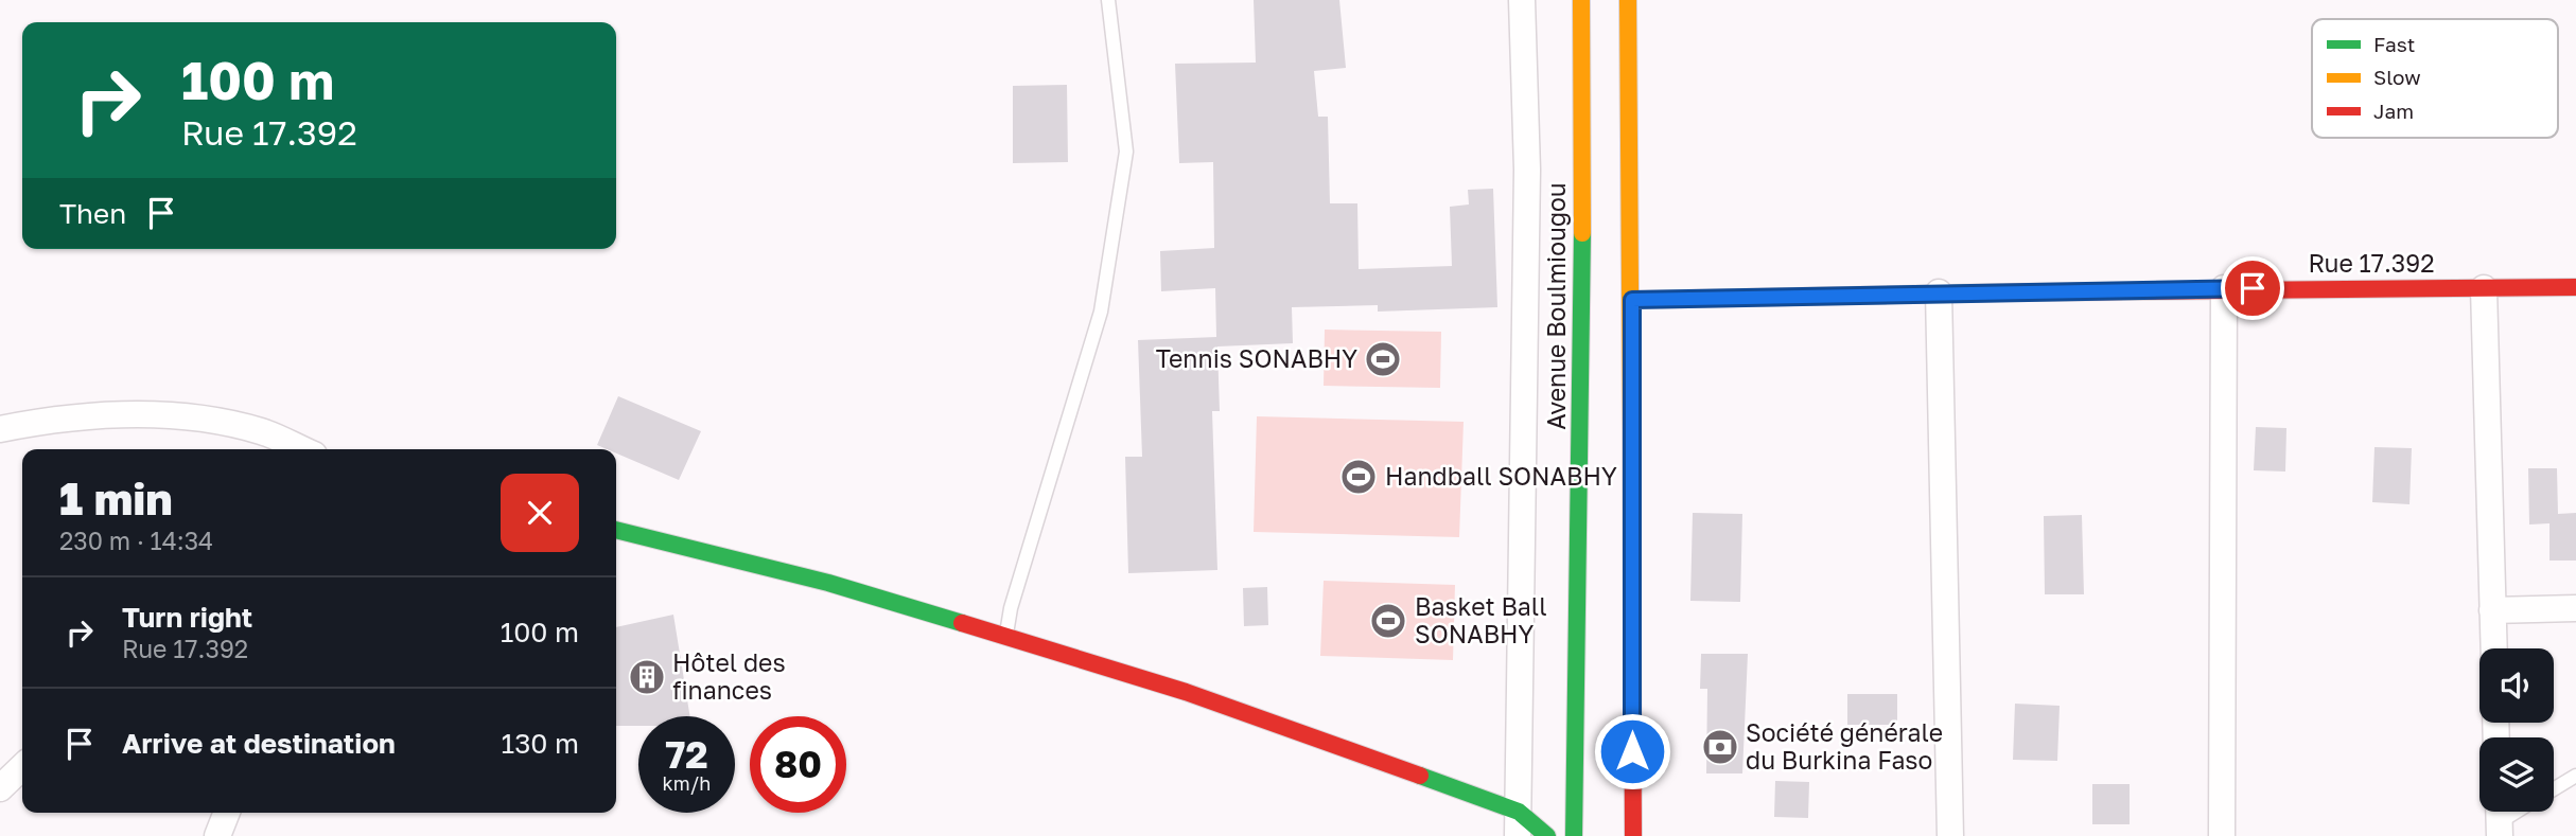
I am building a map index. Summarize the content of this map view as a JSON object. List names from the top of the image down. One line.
{"streets":{"main road":["Rue 17.392","Avenue Boulmiougou"]},"places":{"sports":["Tennis SONABHY","Handball SONABHY","Basket Ball SONABHY"],"building":["Hôtel des finances"],"bank":["Société générale du Burkina Faso"]},"legend":["Fast","Slow","Jam"],"page":{"turn":["100 m","Rue 17.392"],"then":"Then","heading":["1 min","230 m · 14:34"],"list":[{"name":"Turn right","note":"Rue 17.392","value":"100 m"},{"name":"Arrive at destination","value":"130 m"}],"speed":"72 km/h","limit":"80"}}
